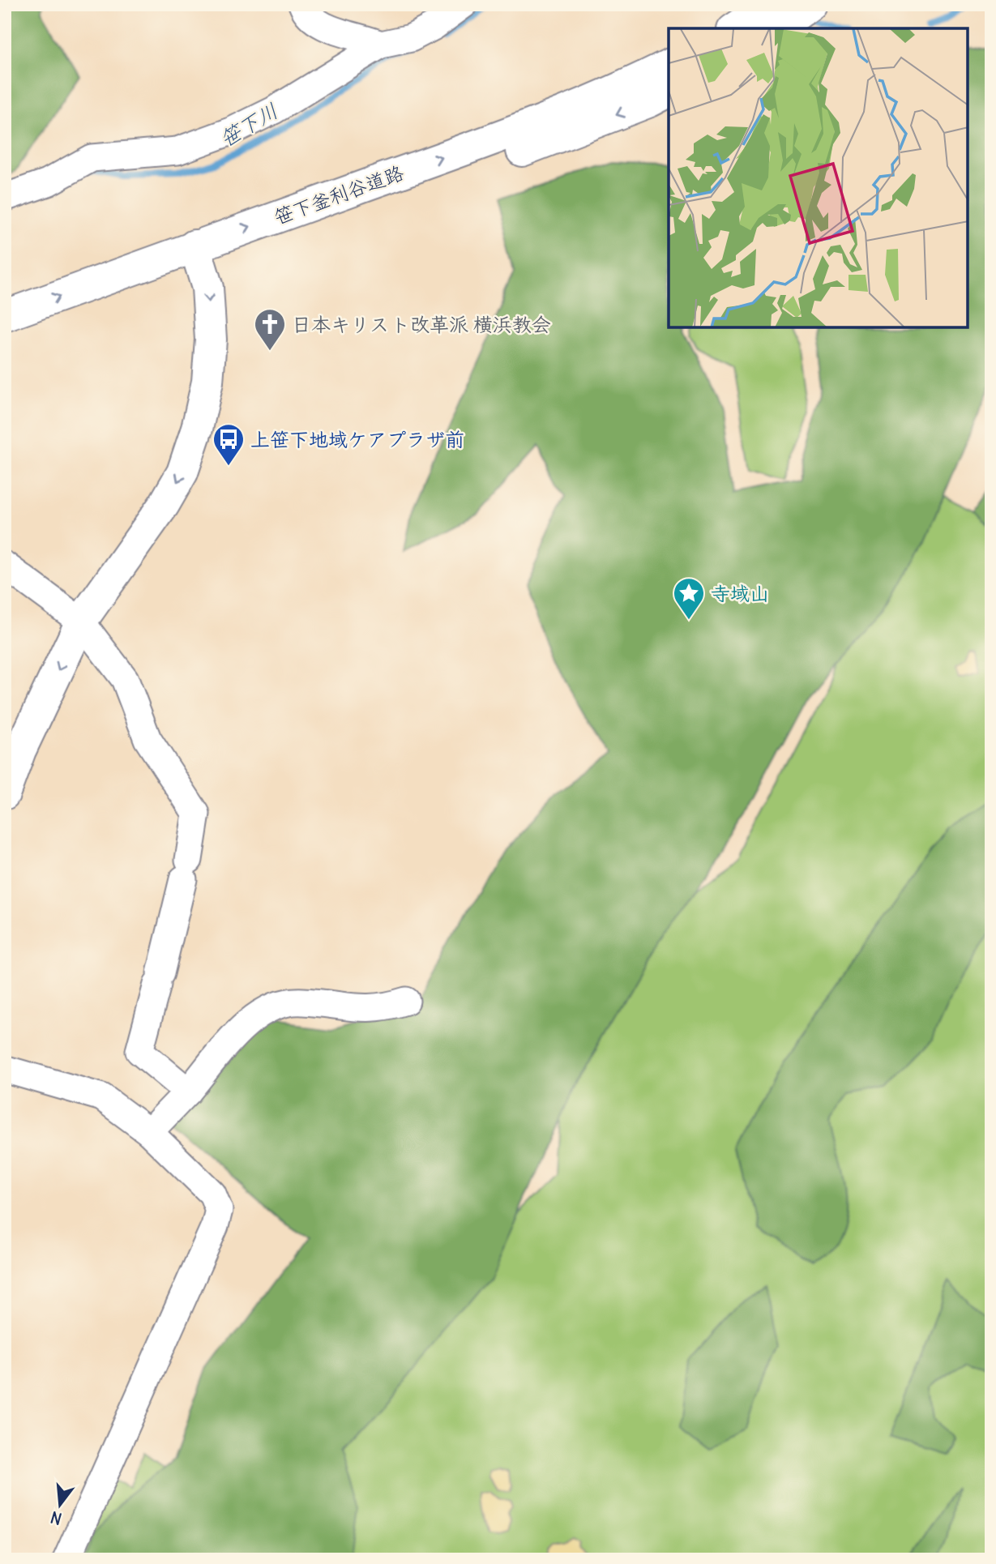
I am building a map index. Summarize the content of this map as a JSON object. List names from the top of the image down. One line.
{"streets":{"street":["笹下釜利谷道路"]},"water":["笹下川"],"places":{"church":["日本キリスト改革派 横浜教会"],"bus stop":["上笹下地域ケアプラザ前"],"place":["寺域山"]},"north":"bottom"}
